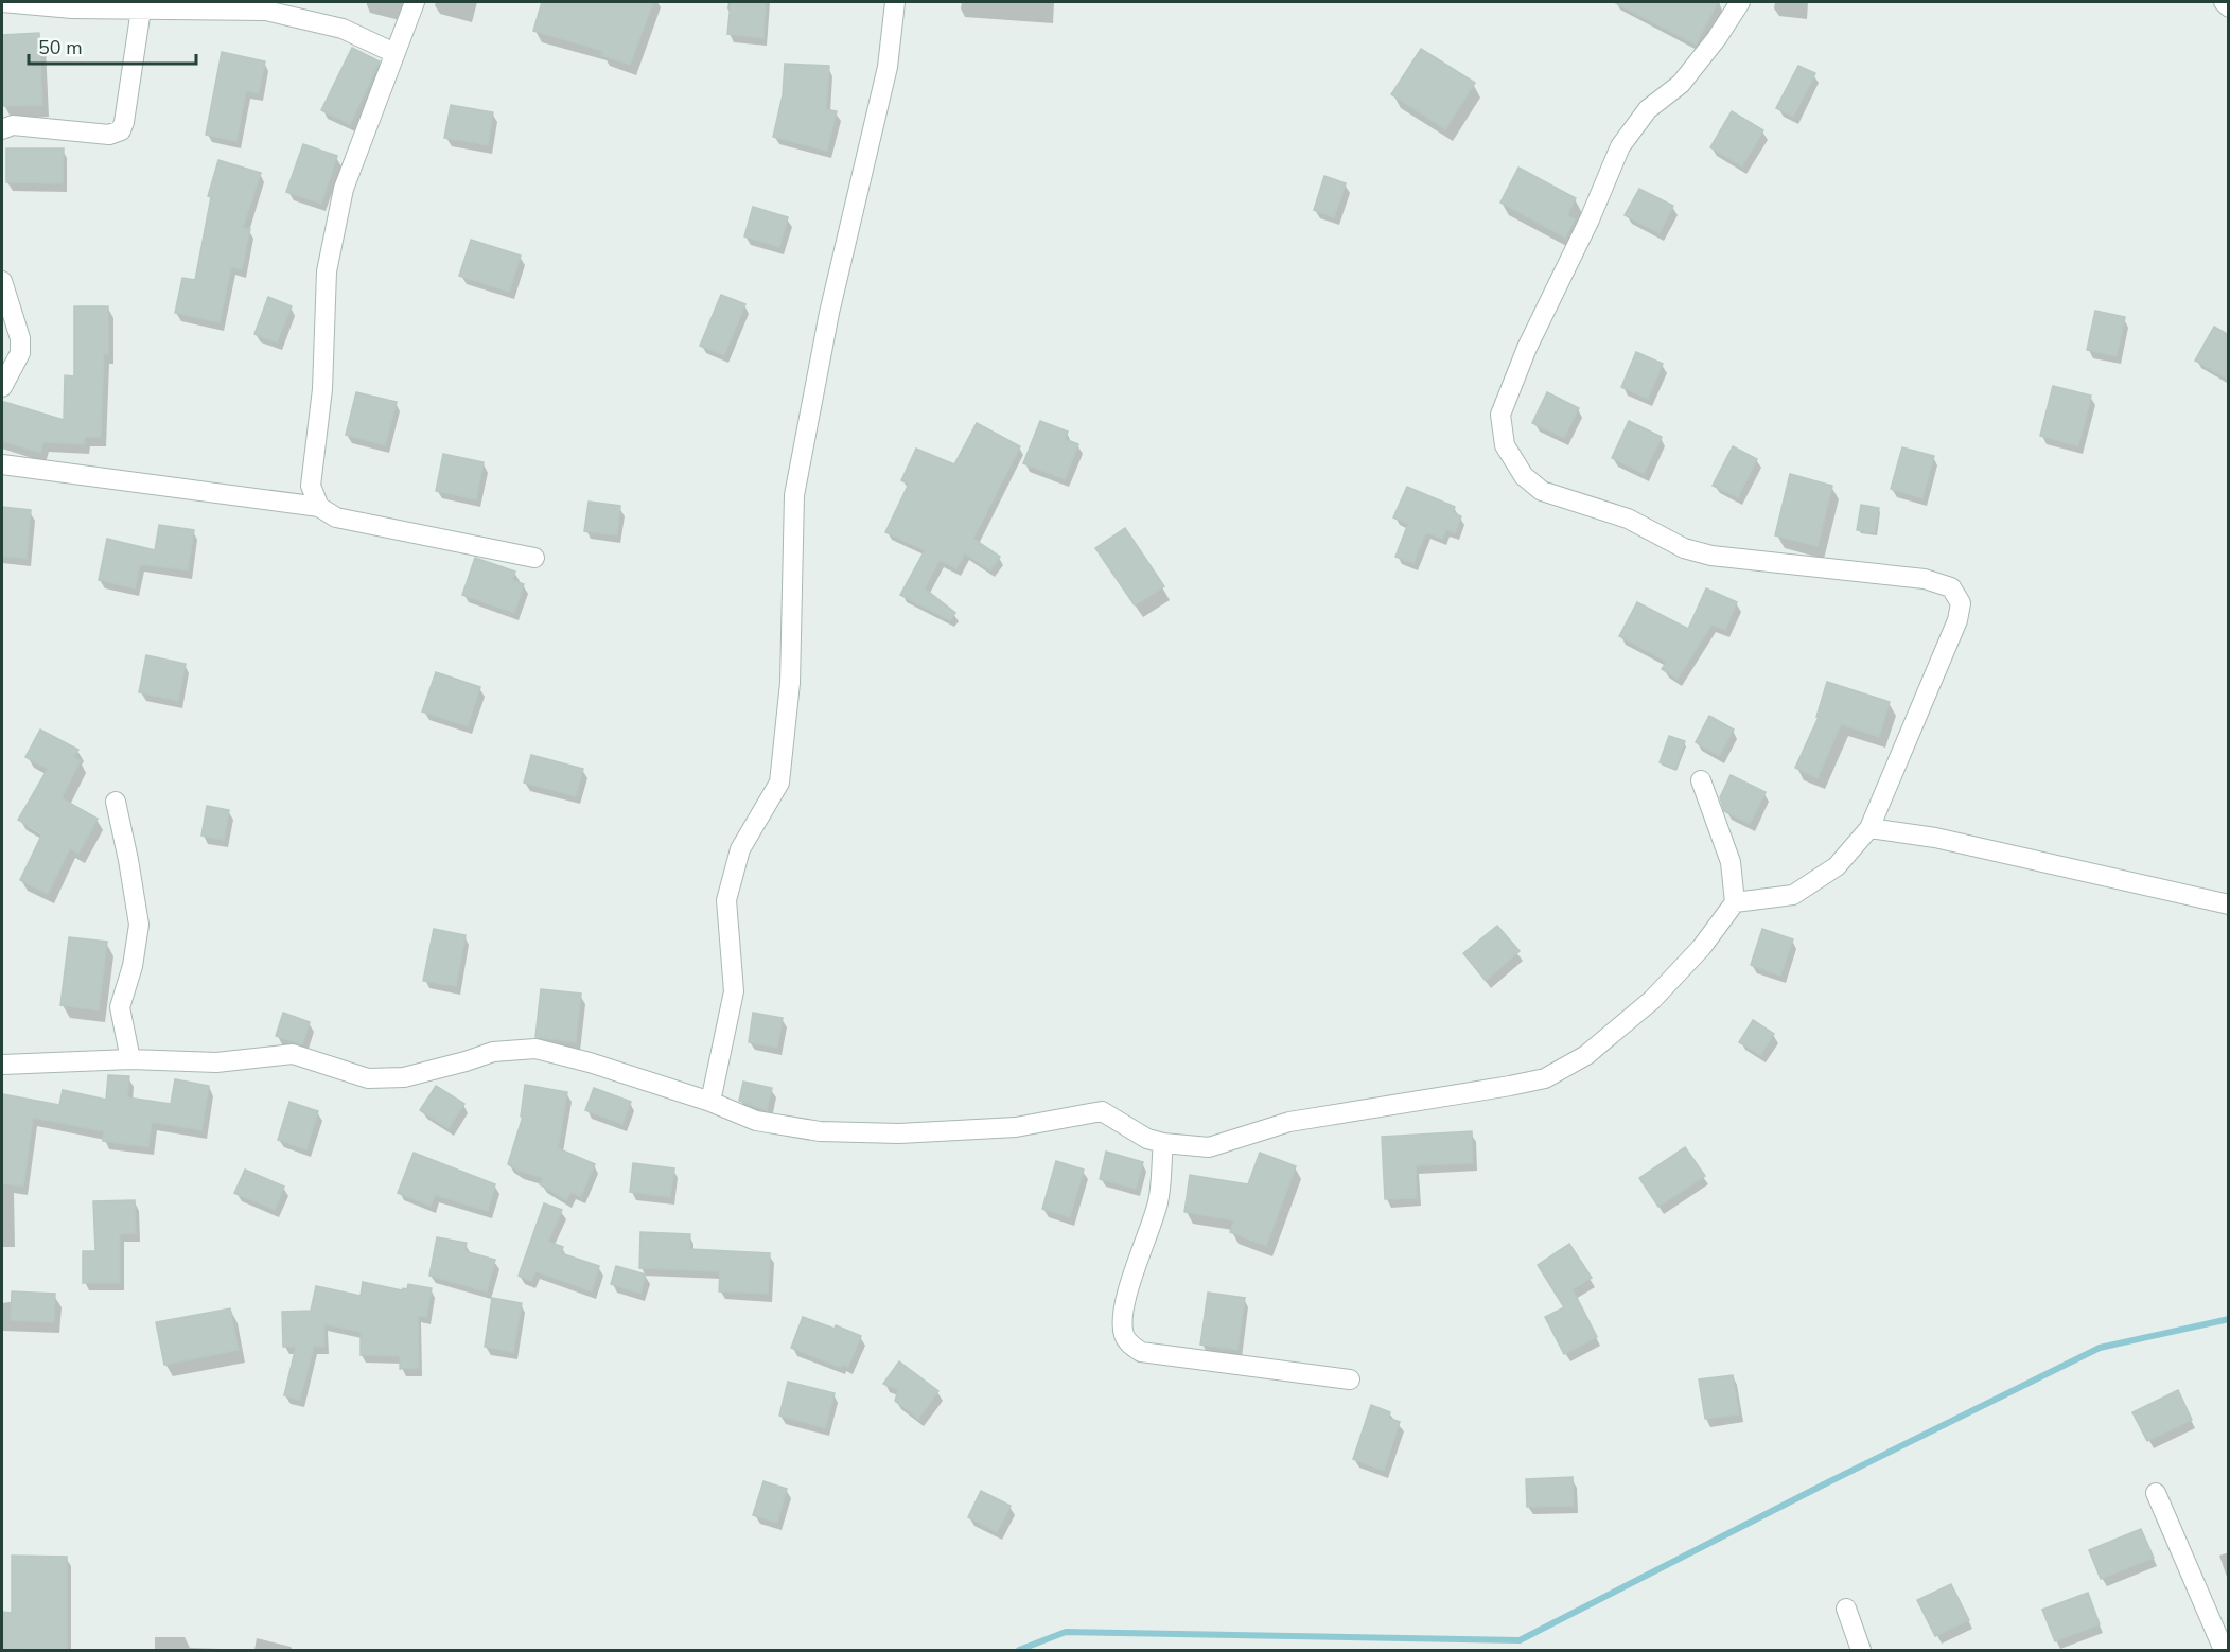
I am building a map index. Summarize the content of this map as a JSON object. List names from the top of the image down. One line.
{"scale_bar":"50 m"}
